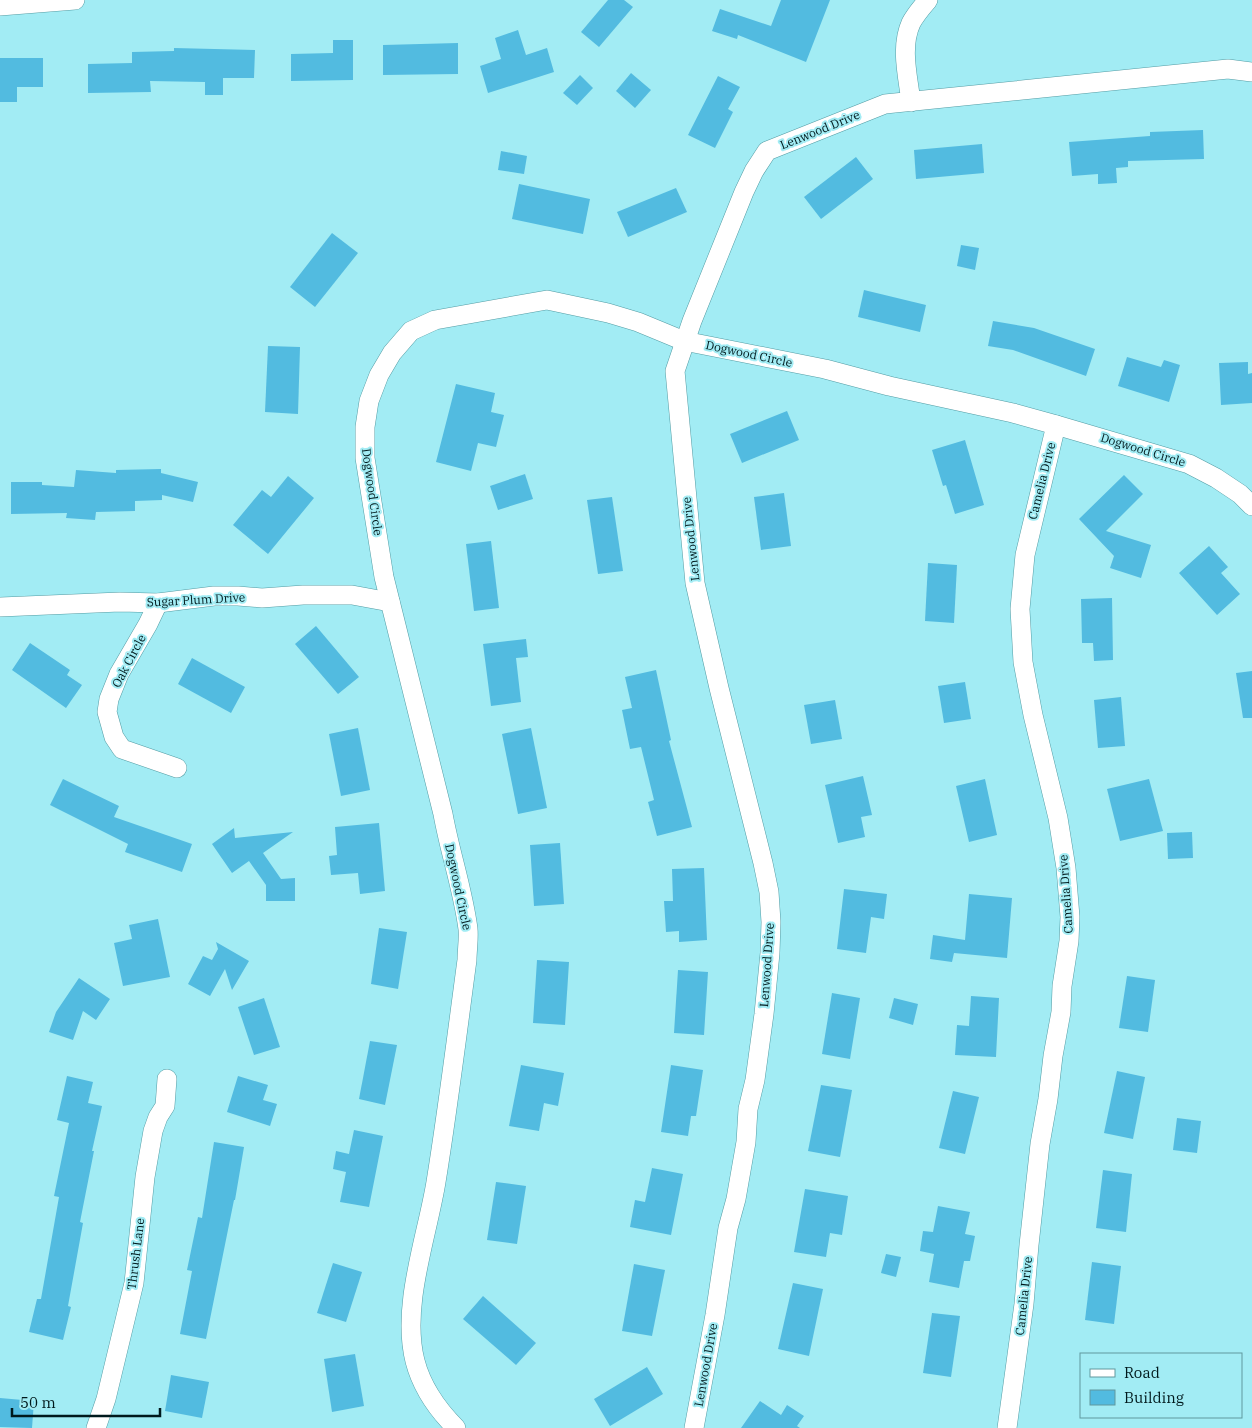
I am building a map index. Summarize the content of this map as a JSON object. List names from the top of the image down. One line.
{"streets":{"street":["Lenwood Drive","Dogwood Circle","Camelia Drive","Sugar Plum Drive","Oak Circle","Thrush Lane"]},"crossings":[["Lenwood Drive","Dogwood Circle"],["Dogwood Circle","Camelia Drive"],["Dogwood Circle","Sugar Plum Drive"],["Sugar Plum Drive","Oak Circle"]],"legend":["Road","Building"],"scale_bar":"50 m"}
